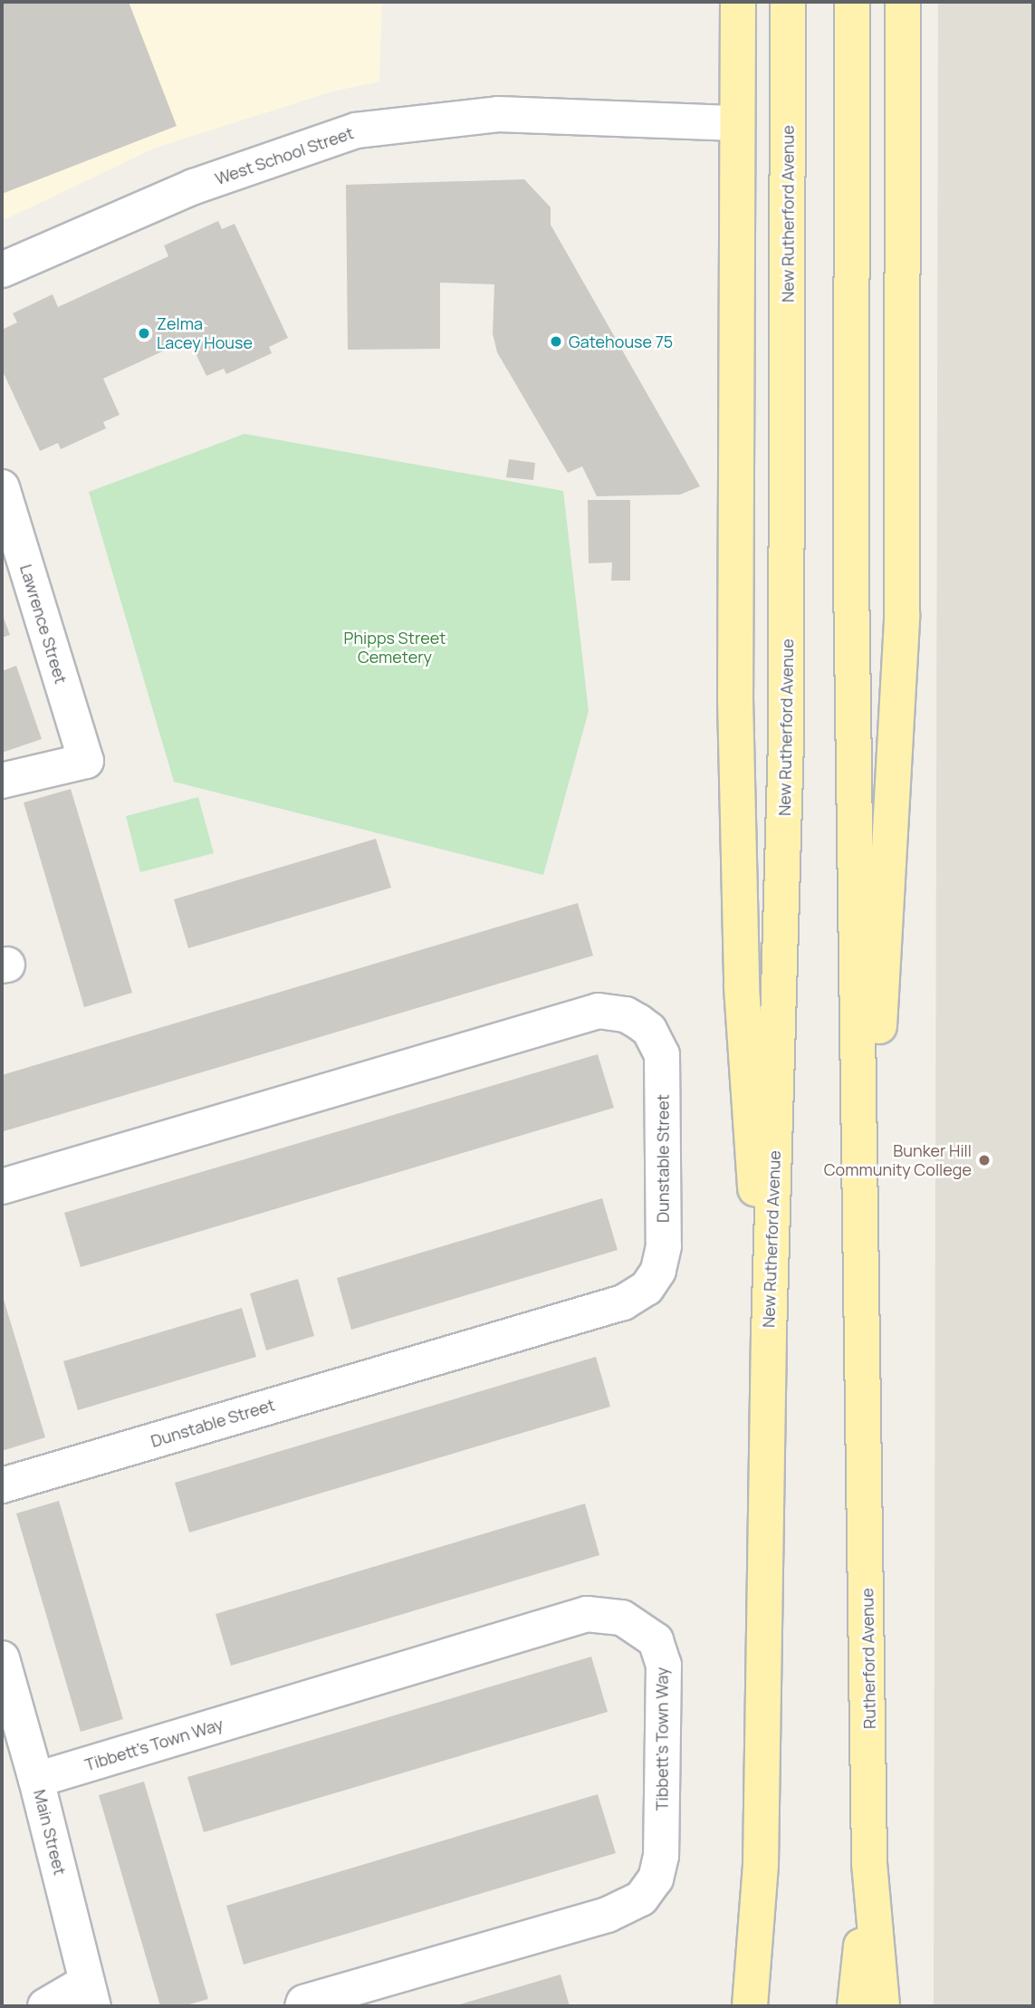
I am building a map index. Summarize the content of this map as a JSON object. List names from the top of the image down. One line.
{"streets":{"main road":["New Rutherford Avenue","Rutherford Avenue"],"street":["West School Street","Lawrence Street","Dunstable Street","Tibbett's Town Way","Main Street"]},"crossings":[["West School Street","New Rutherford Avenue"],["Tibbett's Town Way","Main Street"]],"parks":["Phipps Street Cemetery"],"places":["Zelma Lacey House","Gatehouse 75","Bunker Hill Community College"]}
